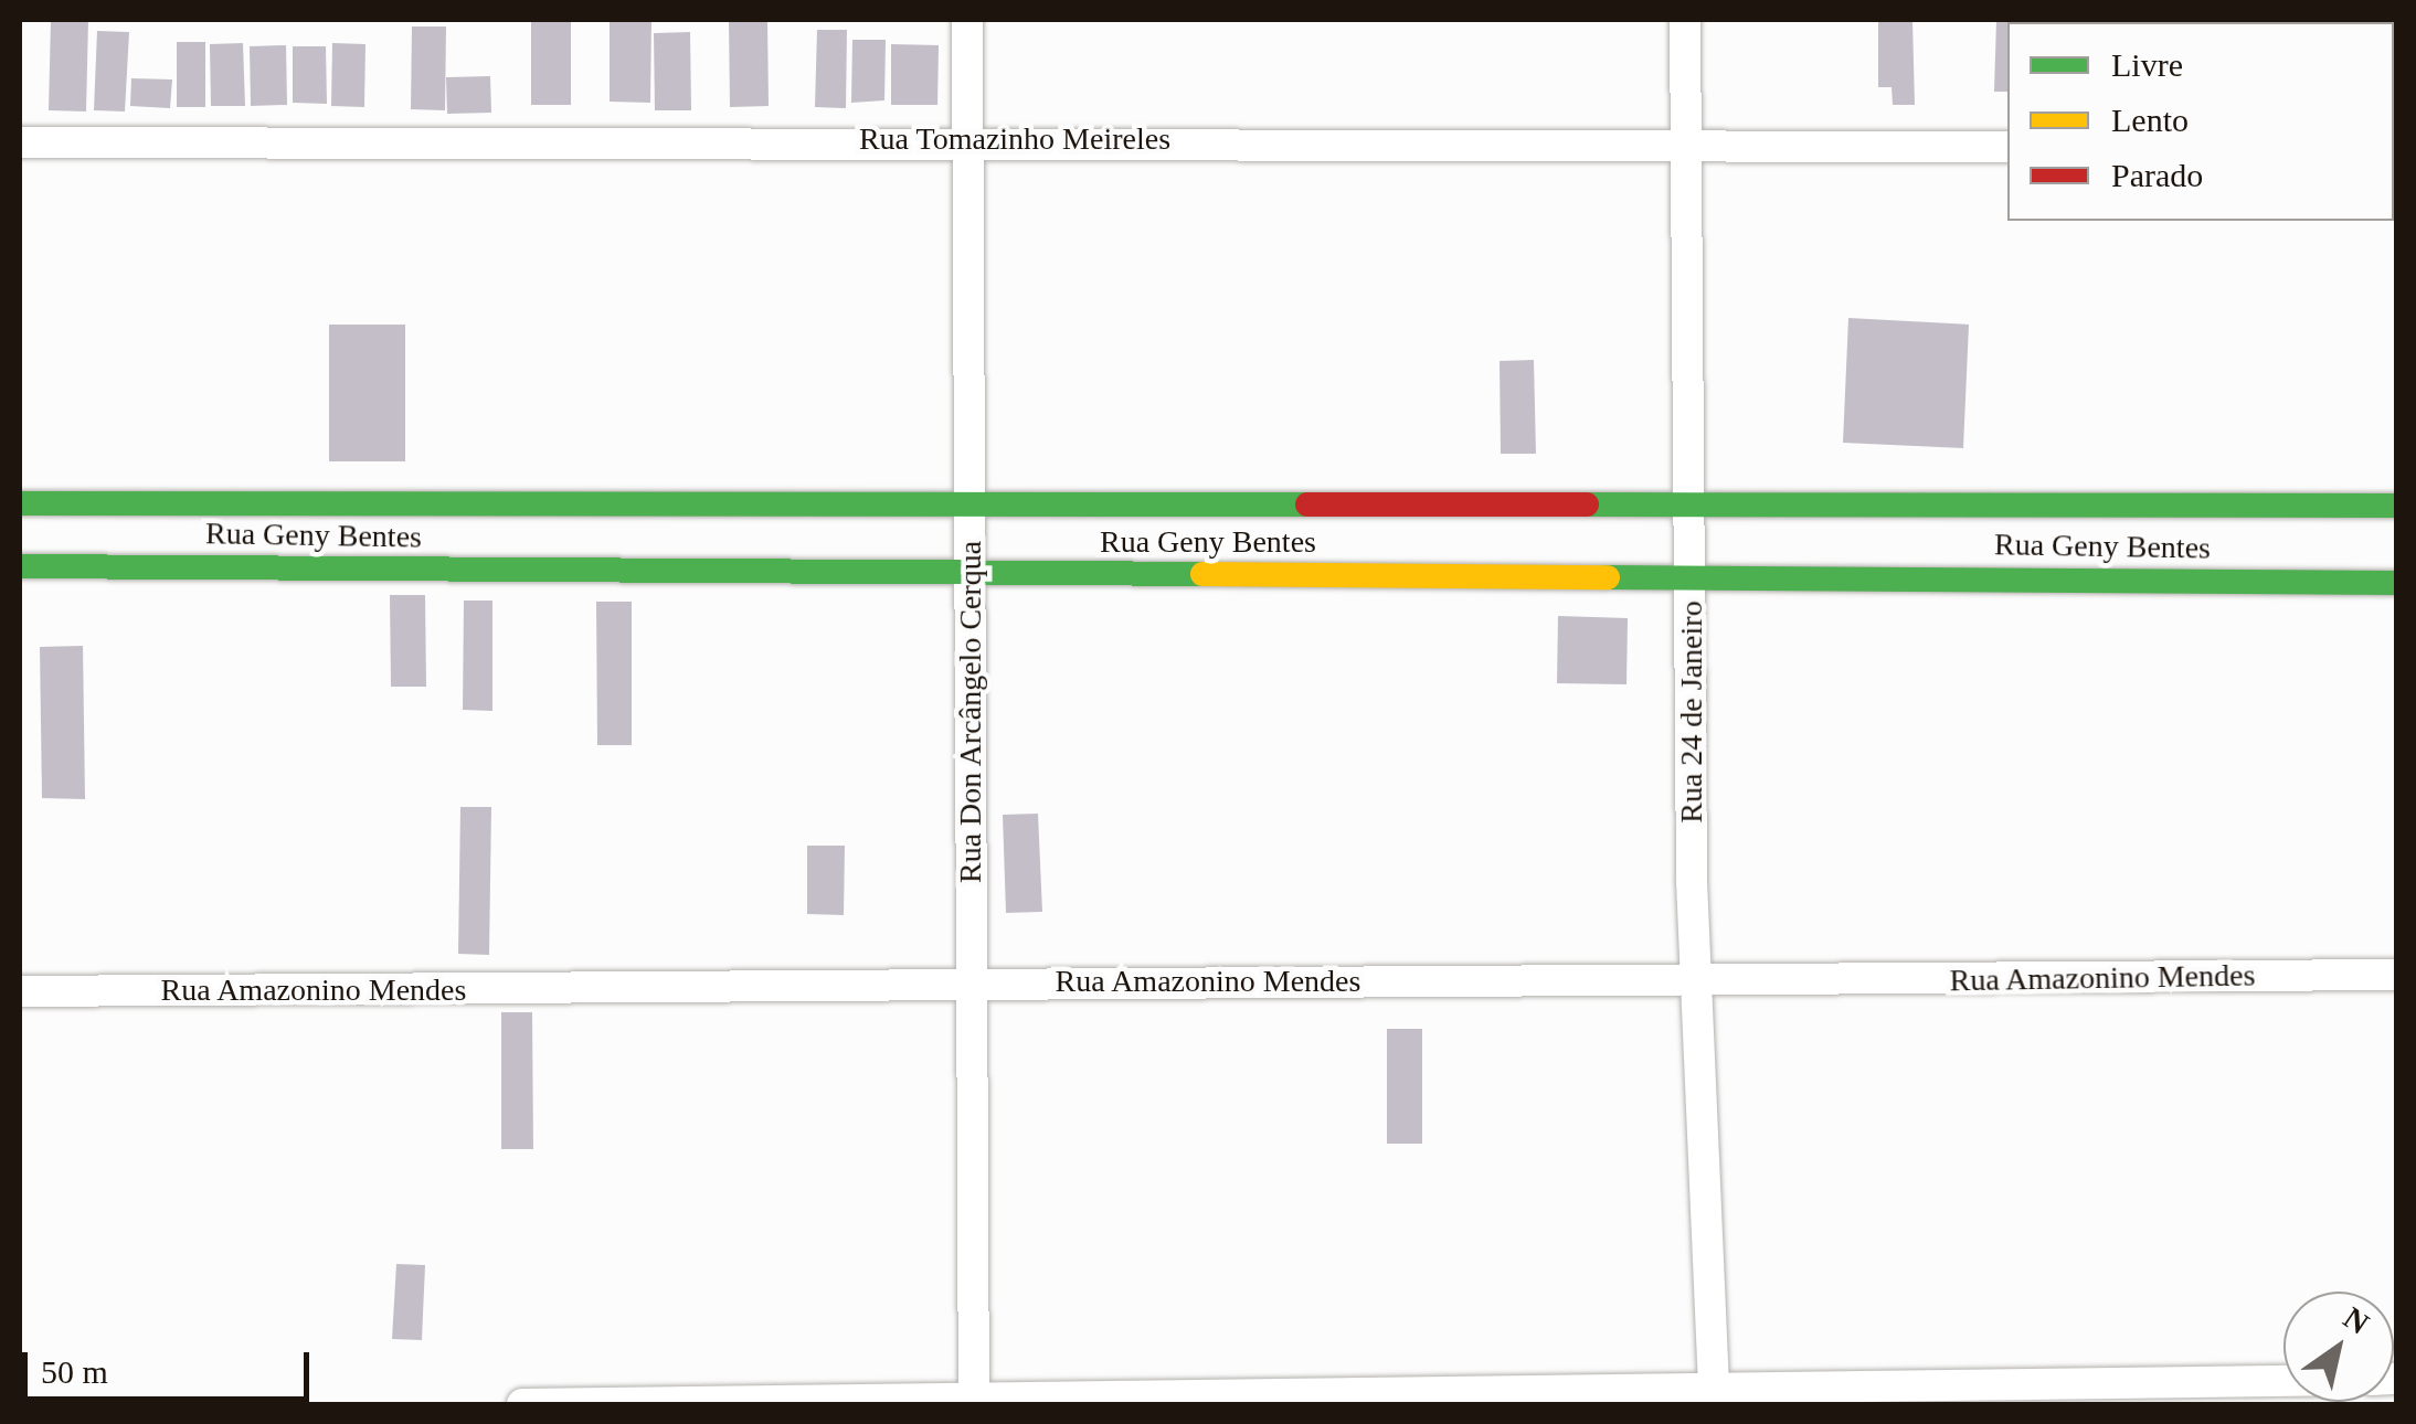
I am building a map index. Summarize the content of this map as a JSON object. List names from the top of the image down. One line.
{"streets":{"street":["Rua Tomazinho Meireles","Rua Geny Bentes","Rua Don Arcângelo Cerqua","Rua 24 de Janeiro","Rua Amazonino Mendes"]},"crossings":[["Rua Tomazinho Meireles","Rua Don Arcângelo Cerqua"],["Rua Tomazinho Meireles","Rua 24 de Janeiro"],["Rua Geny Bentes","Rua Don Arcângelo Cerqua"],["Rua Geny Bentes","Rua 24 de Janeiro"],["Rua Don Arcângelo Cerqua","Rua Amazonino Mendes"],["Rua 24 de Janeiro","Rua Amazonino Mendes"]],"legend":["Livre","Lento","Parado"],"scale_bar":"50 m","north":"top right"}
